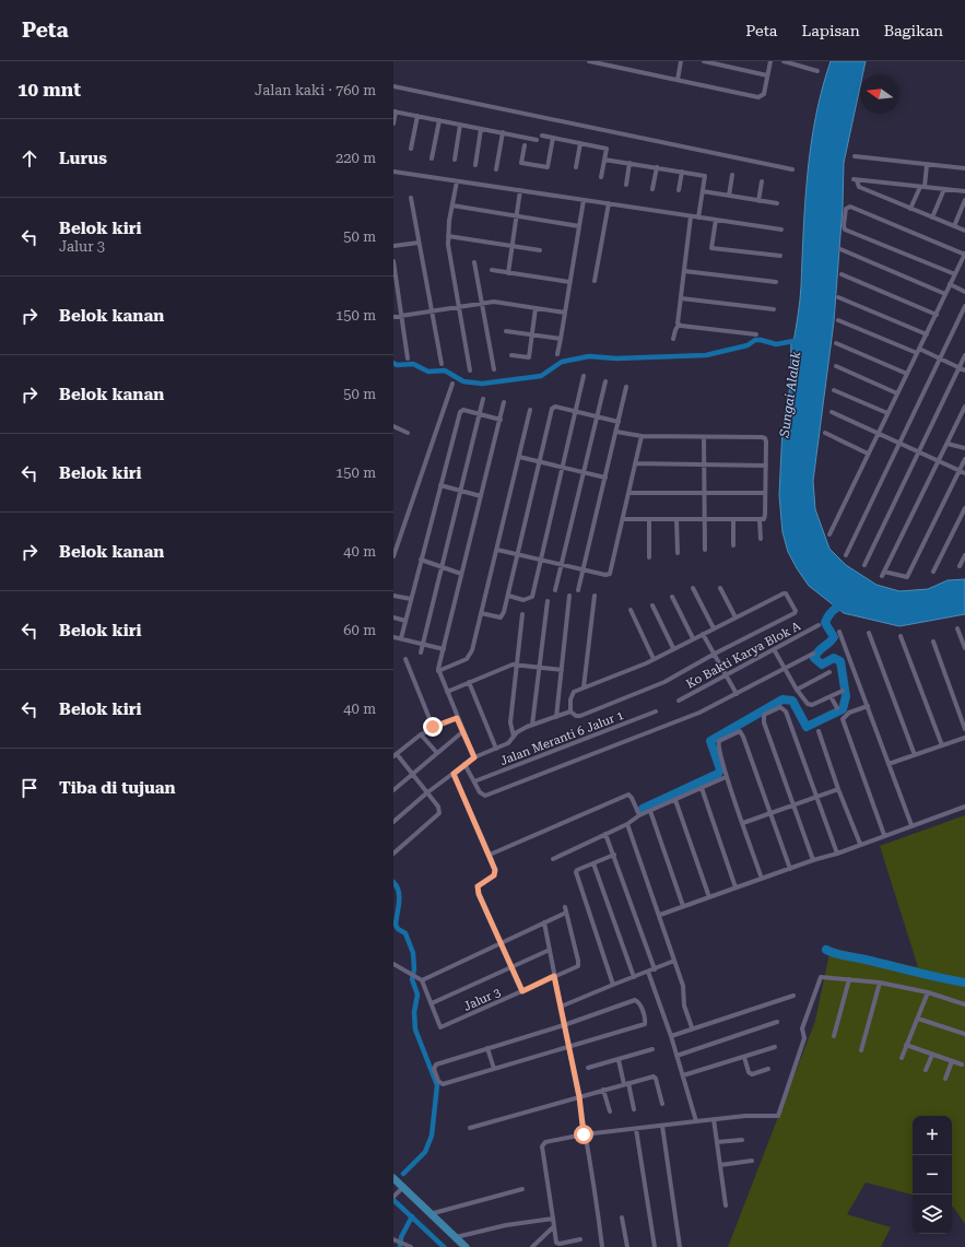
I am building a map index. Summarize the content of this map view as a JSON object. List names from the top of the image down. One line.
{"streets":{"street":["Ko Bakti Karya Blok A","Jalan Meranti 6 Jalur 1","Jalur 3"]},"water":["Sungai Alalak"],"north":"left","page":{"header":"Peta","nav":["Peta","Lapisan","Bagikan"],"heading":["10 mnt","Jalan kaki · 760 m"],"list":[["Lurus","220 m"],["Belok kiri","Jalur 3","50 m"],["Belok kanan","150 m"],["Belok kanan","50 m"],["Belok kiri","150 m"],["Belok kanan","40 m"],["Belok kiri","60 m"],["Belok kiri","40 m"],"Tiba di tujuan"],"map_buttons":["+","−"]}}
